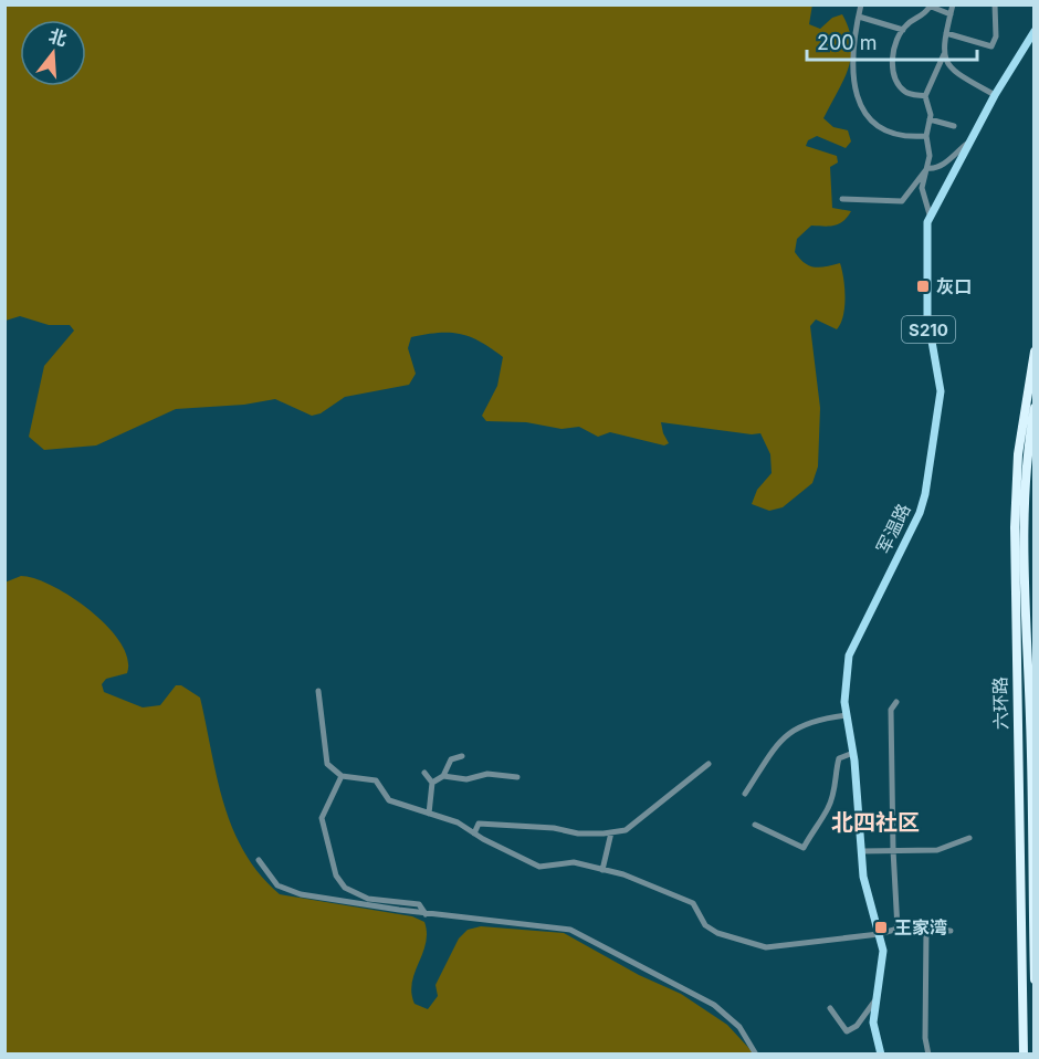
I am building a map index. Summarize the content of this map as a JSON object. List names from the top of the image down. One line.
{"streets":{"highway":["六环路"],"main road":["S210","军温路"]},"districts":["北四社区"],"places":{"transit":["灰口","王家湾"]},"scale_bar":"200 m","north":"top"}
